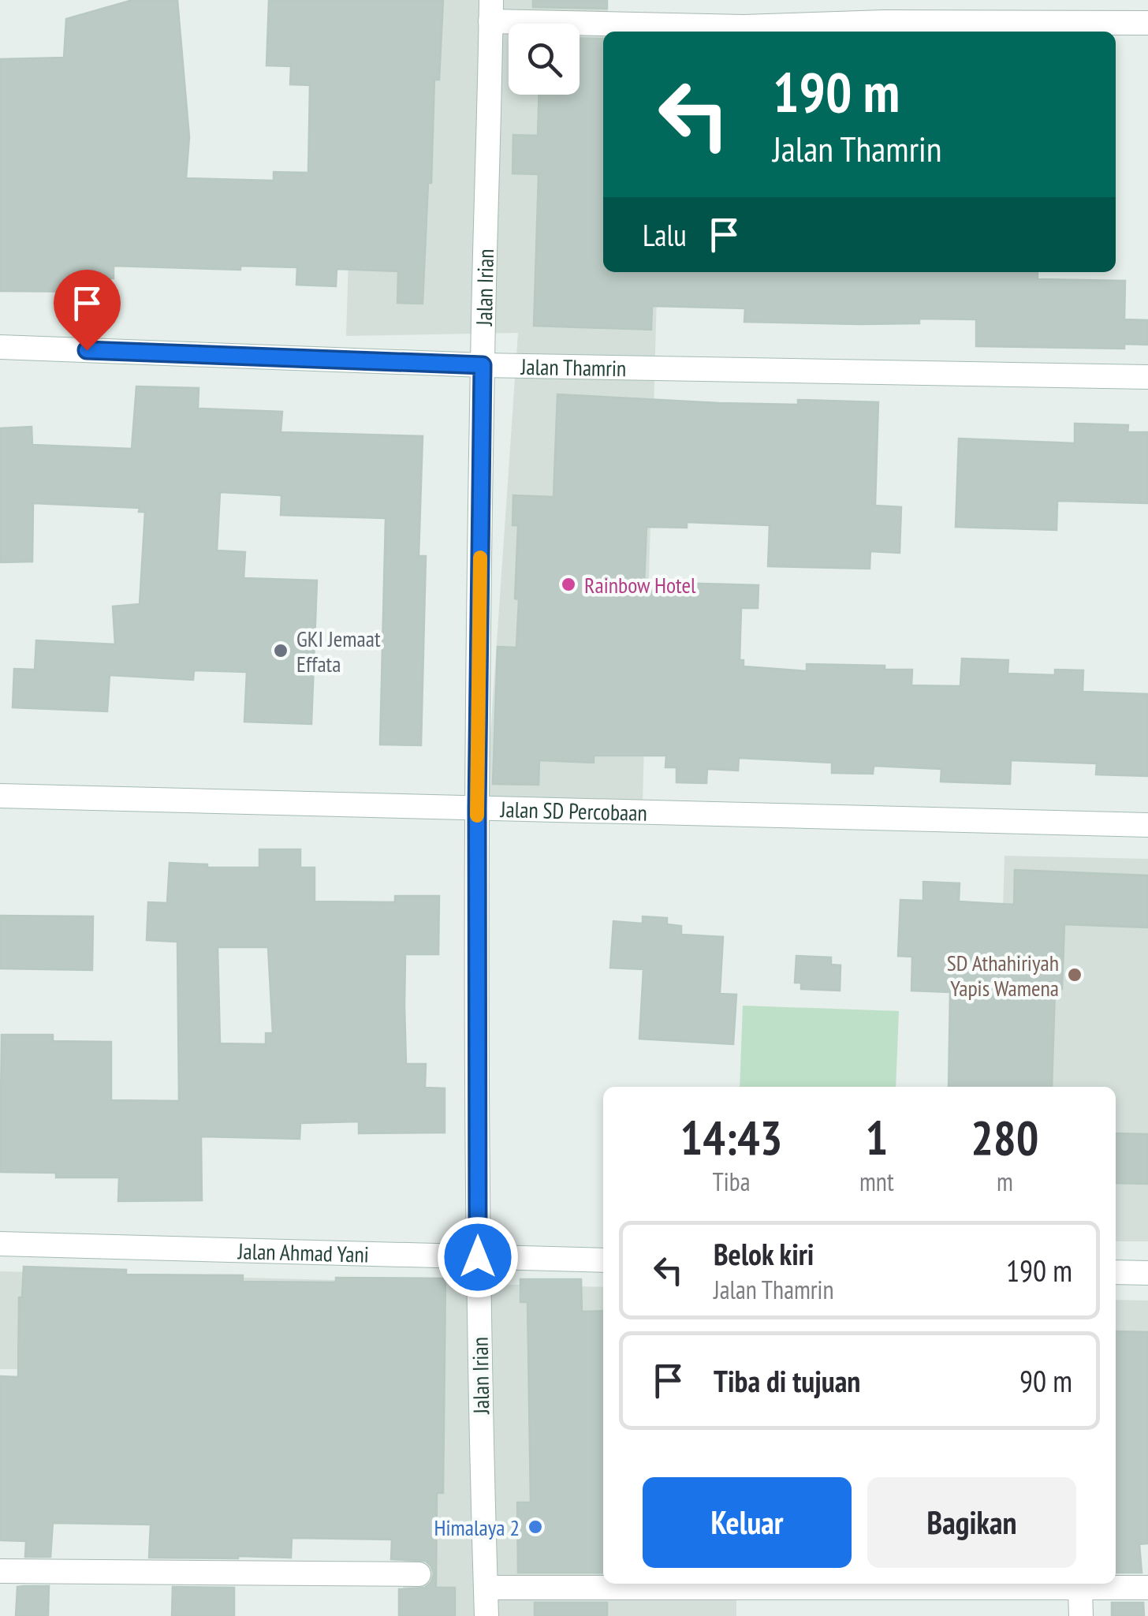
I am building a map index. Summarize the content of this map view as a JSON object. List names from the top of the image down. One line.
{"streets":{"street":["Jalan Irian","Jalan Thamrin","Jalan SD Percobaan","Jalan Ahmad Yani"]},"crossings":[["Jalan Irian","Jalan Thamrin"],["Jalan Irian","Jalan SD Percobaan"],["Jalan Irian","Jalan Ahmad Yani"]],"places":["Rainbow Hotel","GKI Jemaat Effata","SD Athahiriyah Yapis Wamena","Himalaya 2"],"page":{"turn":["190 m","Jalan Thamrin"],"then":"Lalu","eta":["14:43","Tiba","1","mnt","280","m"],"list":[{"name":"Belok kiri","note":"Jalan Thamrin","value":"190 m"},{"name":"Tiba di tujuan","value":"90 m"}],"buttons":["Keluar","Bagikan"]}}
